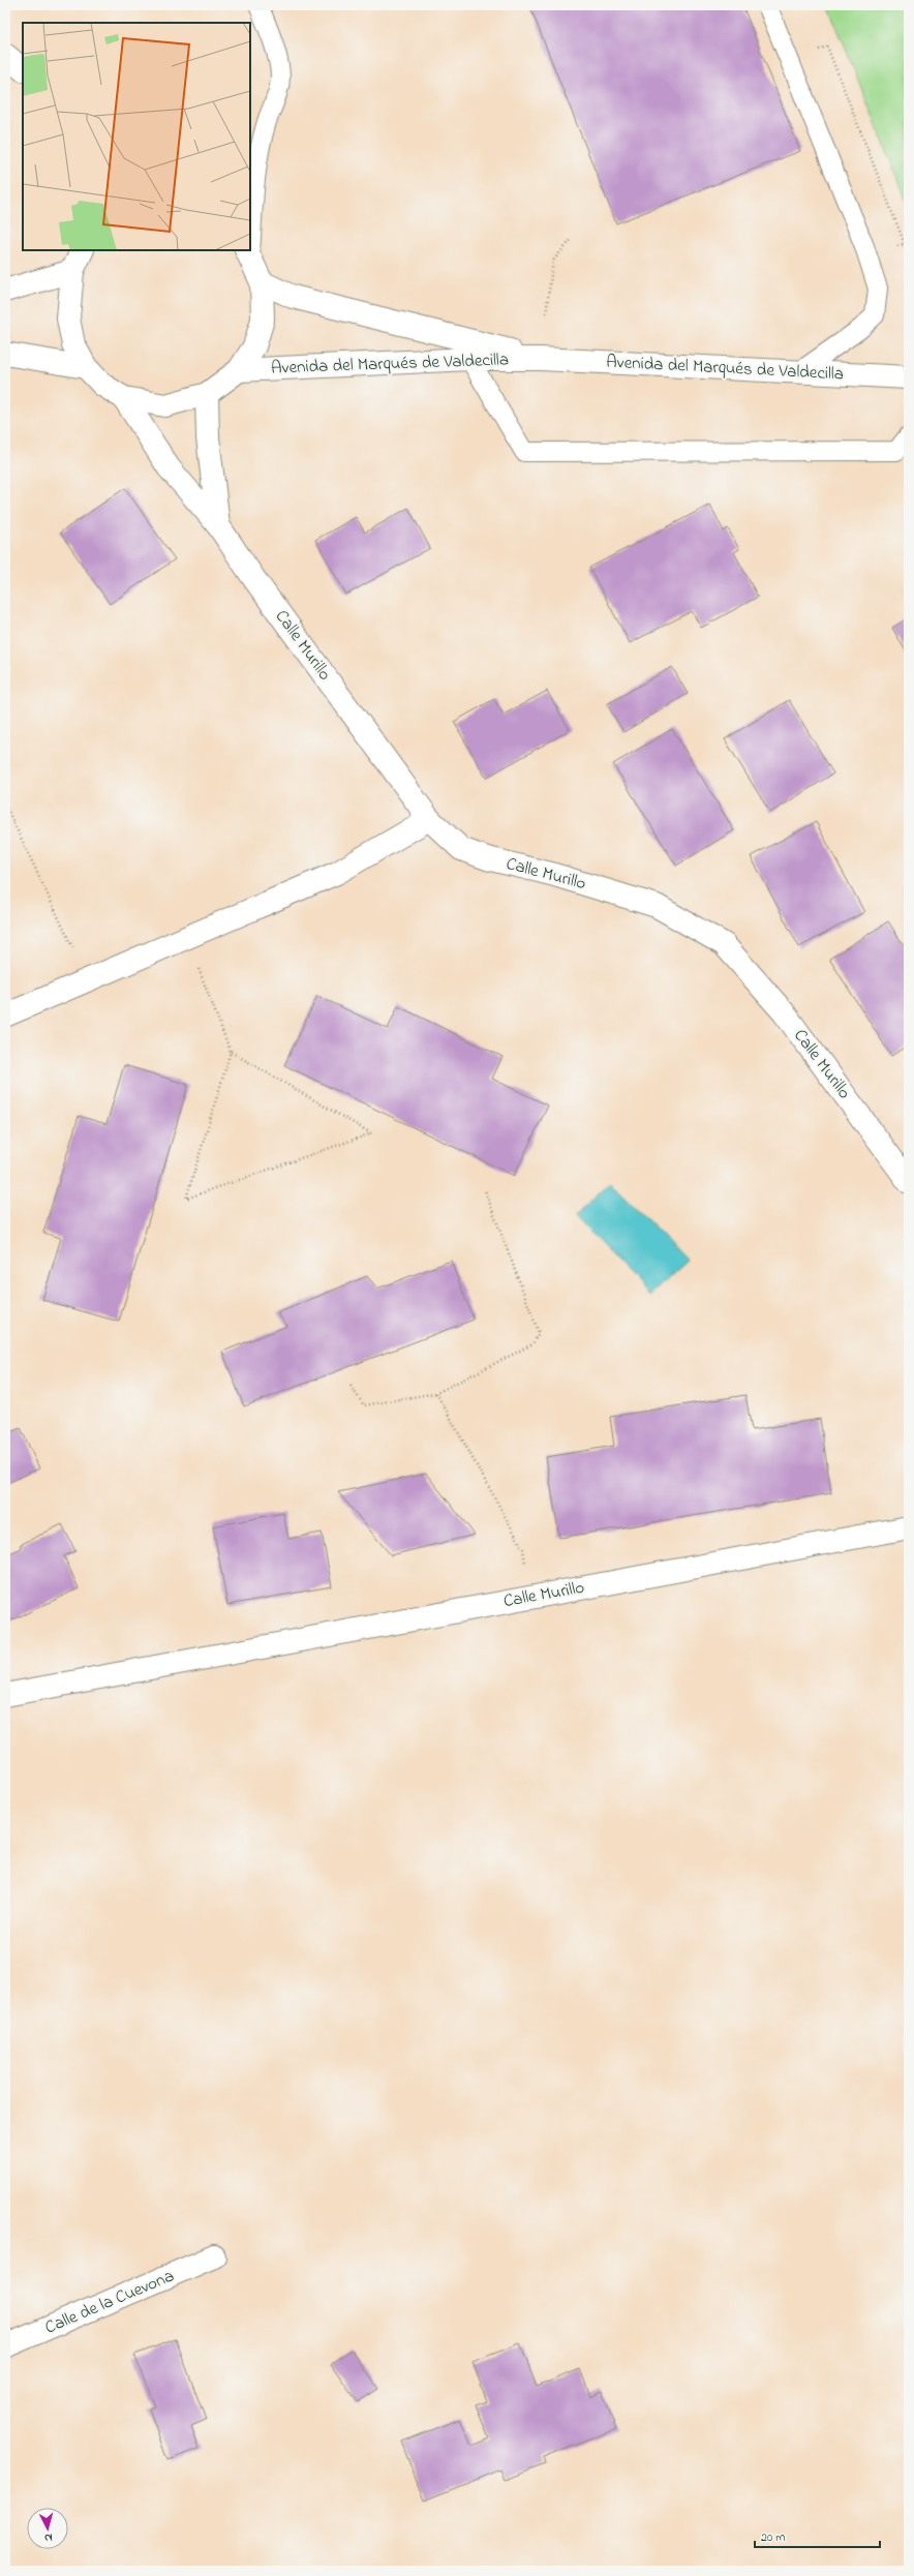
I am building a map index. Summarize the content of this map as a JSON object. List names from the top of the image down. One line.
{"streets":{"street":["Avenida del Marqués de Valdecilla","Calle Murillo","Calle de la Cuevona"]},"scale_bar":"20 m","north":"bottom"}
